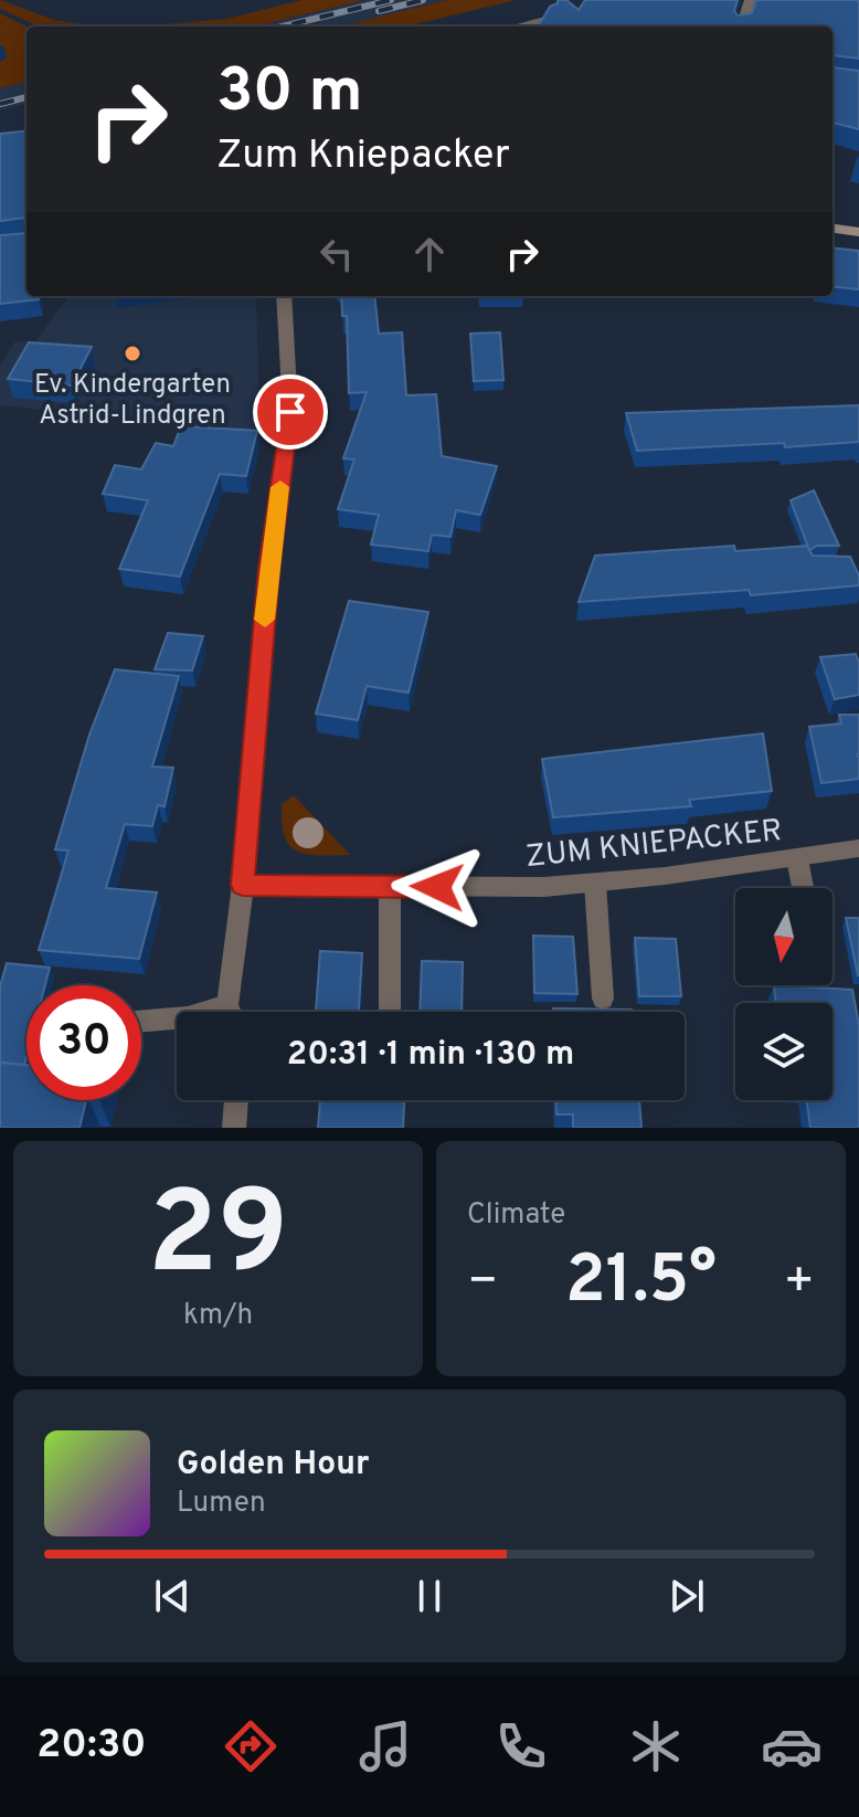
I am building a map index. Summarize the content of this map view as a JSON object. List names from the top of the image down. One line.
{"streets":{"street":["ZUM KNIEPACKER"]},"places":["Ev. Kindergarten Astrid-Lindgren"],"north":"bottom","page":{"turn":["30 m","Zum Kniepacker"],"limit":"30","trip":"20:31 · 1 min · 130 m","tile":[["29","km/h"],"Climate"],"heat":["−","21.5°","+"],"song":["Golden Hour","Lumen"],"tabs":"20:30"}}
